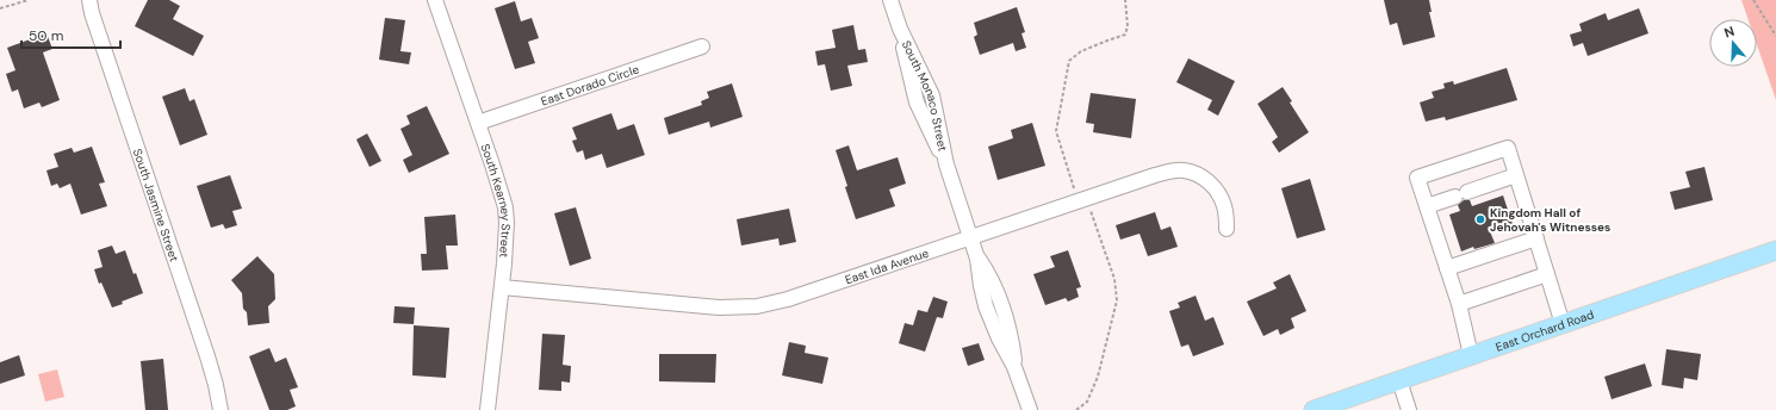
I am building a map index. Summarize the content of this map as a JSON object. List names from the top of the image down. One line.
{"streets":{"main road":["East Orchard Road"],"street":["East Dorado Circle","South Monaco Street","South Kearney Street","South Jasmine Street","East Ida Avenue"]},"crossings":[["East Dorado Circle","South Kearney Street"],["South Monaco Street","East Ida Avenue"],["South Kearney Street","East Ida Avenue"]],"places":["Kingdom Hall of Jehovah's Witnesses"],"scale_bar":"50 m","north":"top"}
